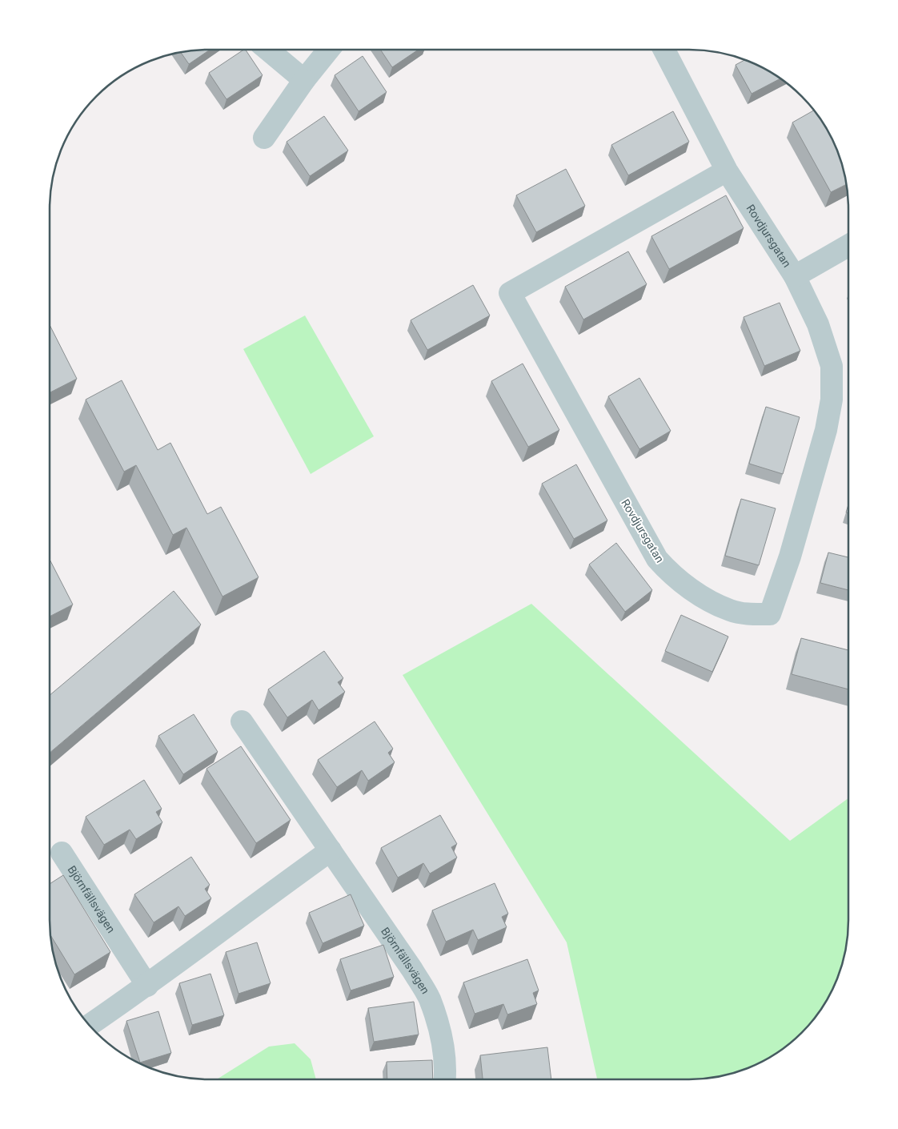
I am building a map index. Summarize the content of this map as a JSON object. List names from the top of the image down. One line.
{"streets":{"street":["Rovdjursgatan","Björnfällsvägen"]}}
